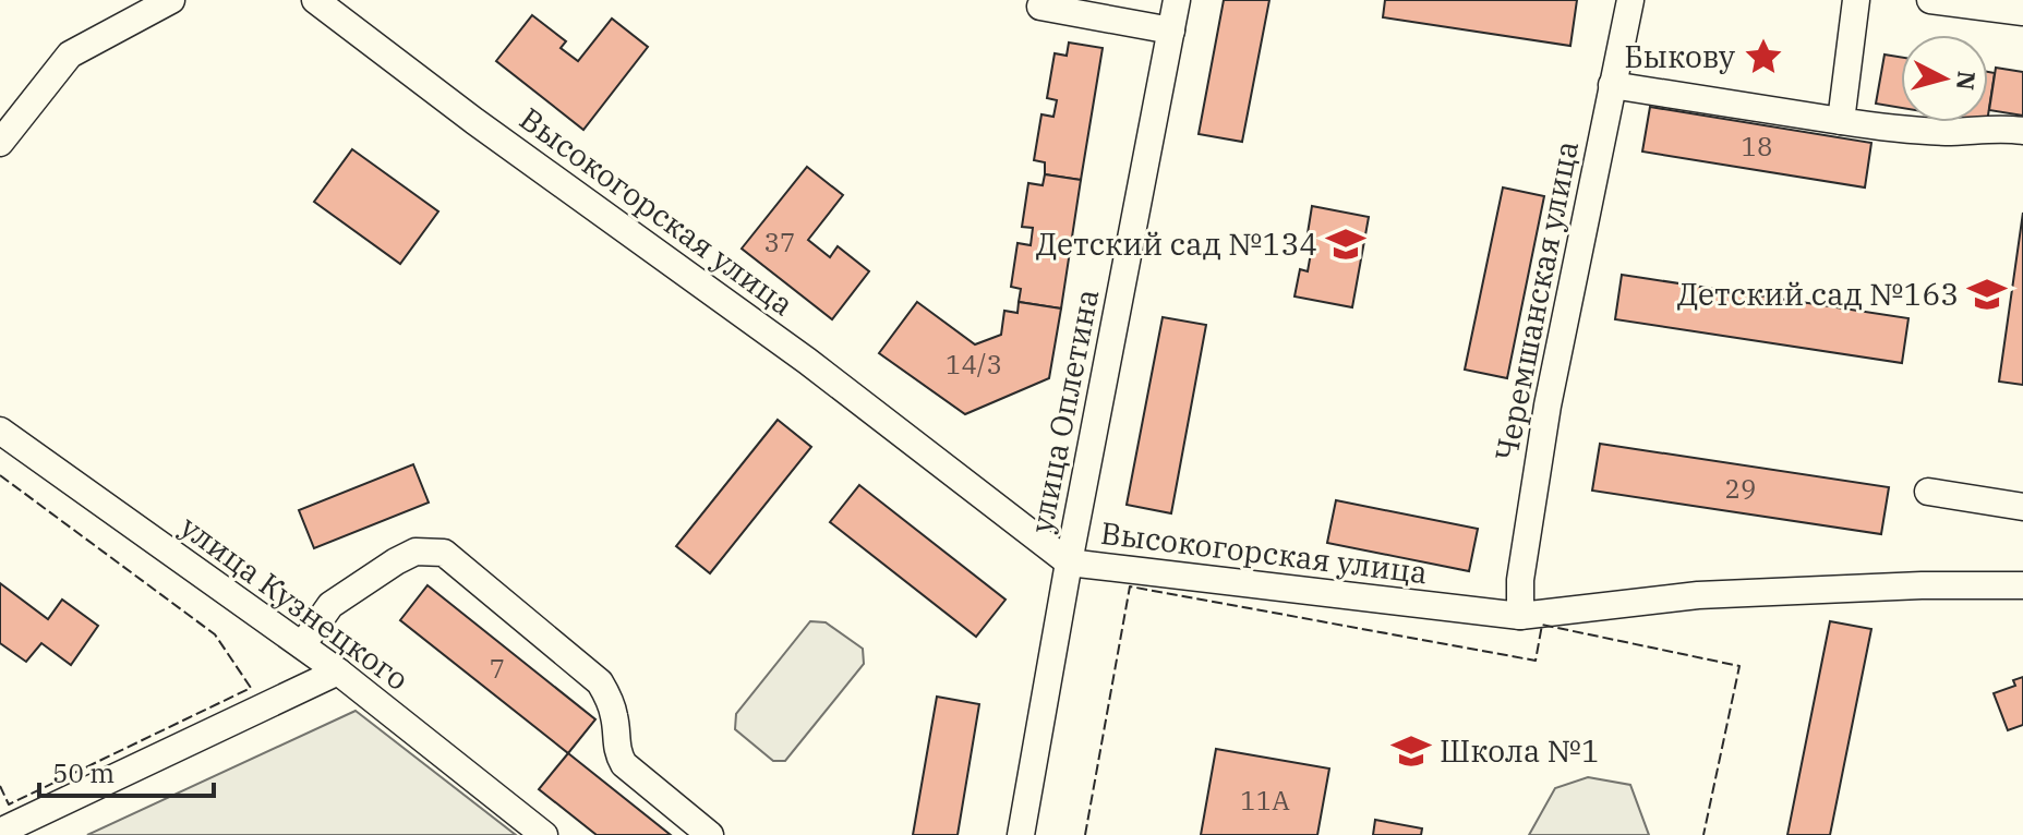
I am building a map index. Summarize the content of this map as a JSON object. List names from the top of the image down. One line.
{"streets":{"street":["Высокогорская улица","Черемшанская улица","улица Оплетина","улица Кузнецкого"]},"crossings":[["Высокогорская улица","Черемшанская улица"],["Высокогорская улица","улица Оплетина"]],"places":{"place":["Быкову"],"school or university":["Детский сад №134","Детский сад №163","Школа №1"]},"house_numbers":["18","37","14/3","29","7","11А"],"scale_bar":"50 m","north":"right"}
